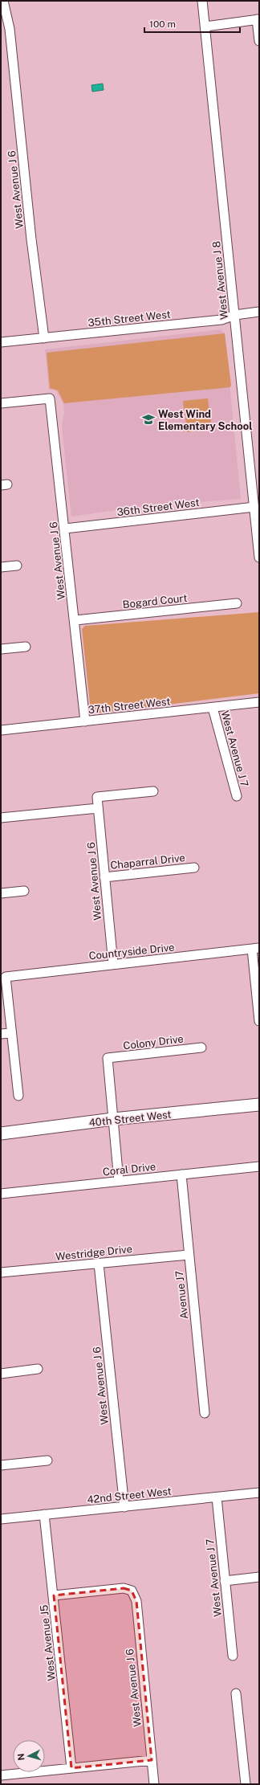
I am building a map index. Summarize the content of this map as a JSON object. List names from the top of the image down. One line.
{"streets":{"main road":["40th Street West"],"street":["West Avenue J 6","West Avenue J 8","35th Street West","36th Street West","Bogard Court","37th Street West","West Avenue J 7","Chaparral Drive","Countryside Drive","Colony Drive","Coral Drive","Westridge Drive","Avenue J7","42nd Street West","West Avenue J5"]},"crossings":[["West Avenue J 6","35th Street West"],["West Avenue J 6","36th Street West"],["West Avenue J 6","Bogard Court"],["West Avenue J 6","37th Street West"],["West Avenue J 6","Chaparral Drive"],["West Avenue J 6","Countryside Drive"],["West Avenue J 6","Westridge Drive"],["West Avenue J 6","42nd Street West"],["West Avenue J 6","West Avenue J5"],["West Avenue J 8","35th Street West"],["West Avenue J 8","36th Street West"],["37th Street West","West Avenue J 7"],["West Avenue J 7","42nd Street West"],["Colony Drive","40th Street West"],["Coral Drive","Avenue J7"],["Westridge Drive","Avenue J7"],["42nd Street West","West Avenue J5"]],"places":{"school or university":["West Wind Elementary School"]},"scale_bar":"100 m","north":"left"}
